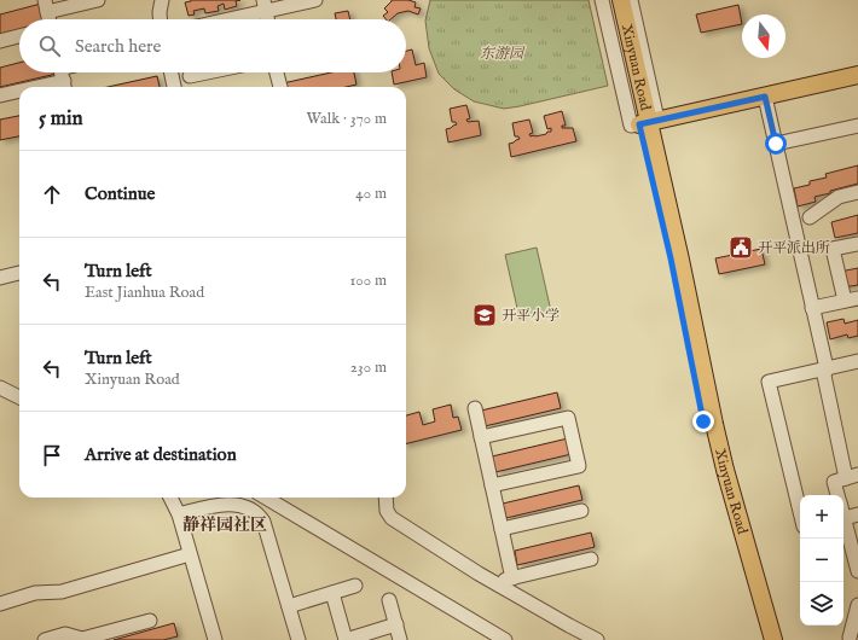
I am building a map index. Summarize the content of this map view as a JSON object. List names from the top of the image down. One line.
{"streets":{"main road":["Xinyuan Road"]},"districts":["静祥园社区"],"parks":["东游园"],"places":{"public building":["开平派出所"],"school or university":["开平小学"]},"north":"bottom","page":{"search":"Search here","heading":["5 min","Walk · 370 m"],"list":[["Continue","40 m"],["Turn left","East Jianhua Road","100 m"],["Turn left","Xinyuan Road","230 m"],"Arrive at destination"],"map_buttons":["+","−"]}}
